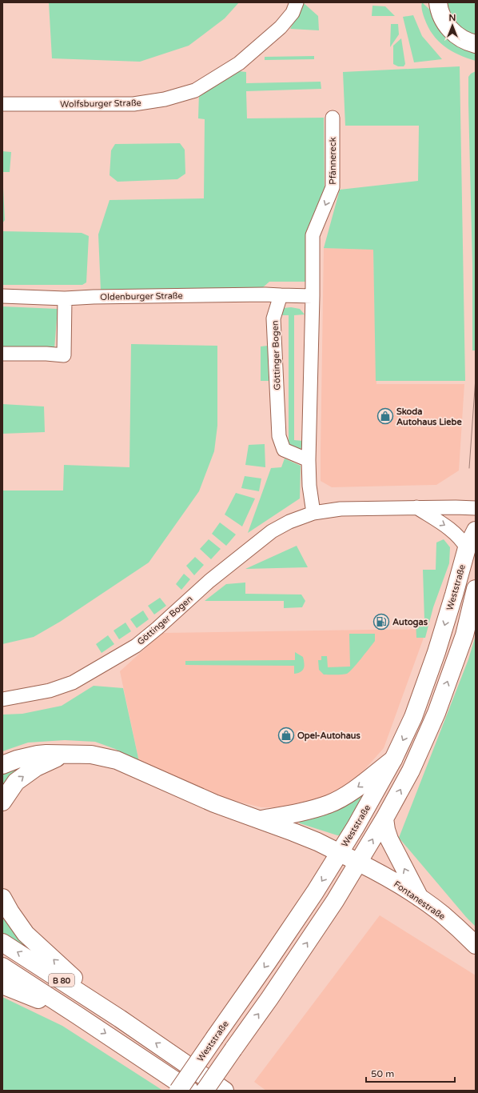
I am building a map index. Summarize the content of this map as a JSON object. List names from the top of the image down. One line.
{"streets":{"main road":["Weststraße","Fontanestraße","B 80"],"street":["Wolfsburger Straße","Pfännereck","Oldenburger Straße","Göttinger Bogen"]},"crossings":[["Oldenburger Straße","Göttinger Bogen"],["Weststraße","Fontanestraße"]],"one_way":["Pfännereck"],"places":{"shop":["Skoda Autohaus Liebe","Opel-Autohaus"],"fuel station":["Autogas"]},"scale_bar":"50 m","north":"top"}
